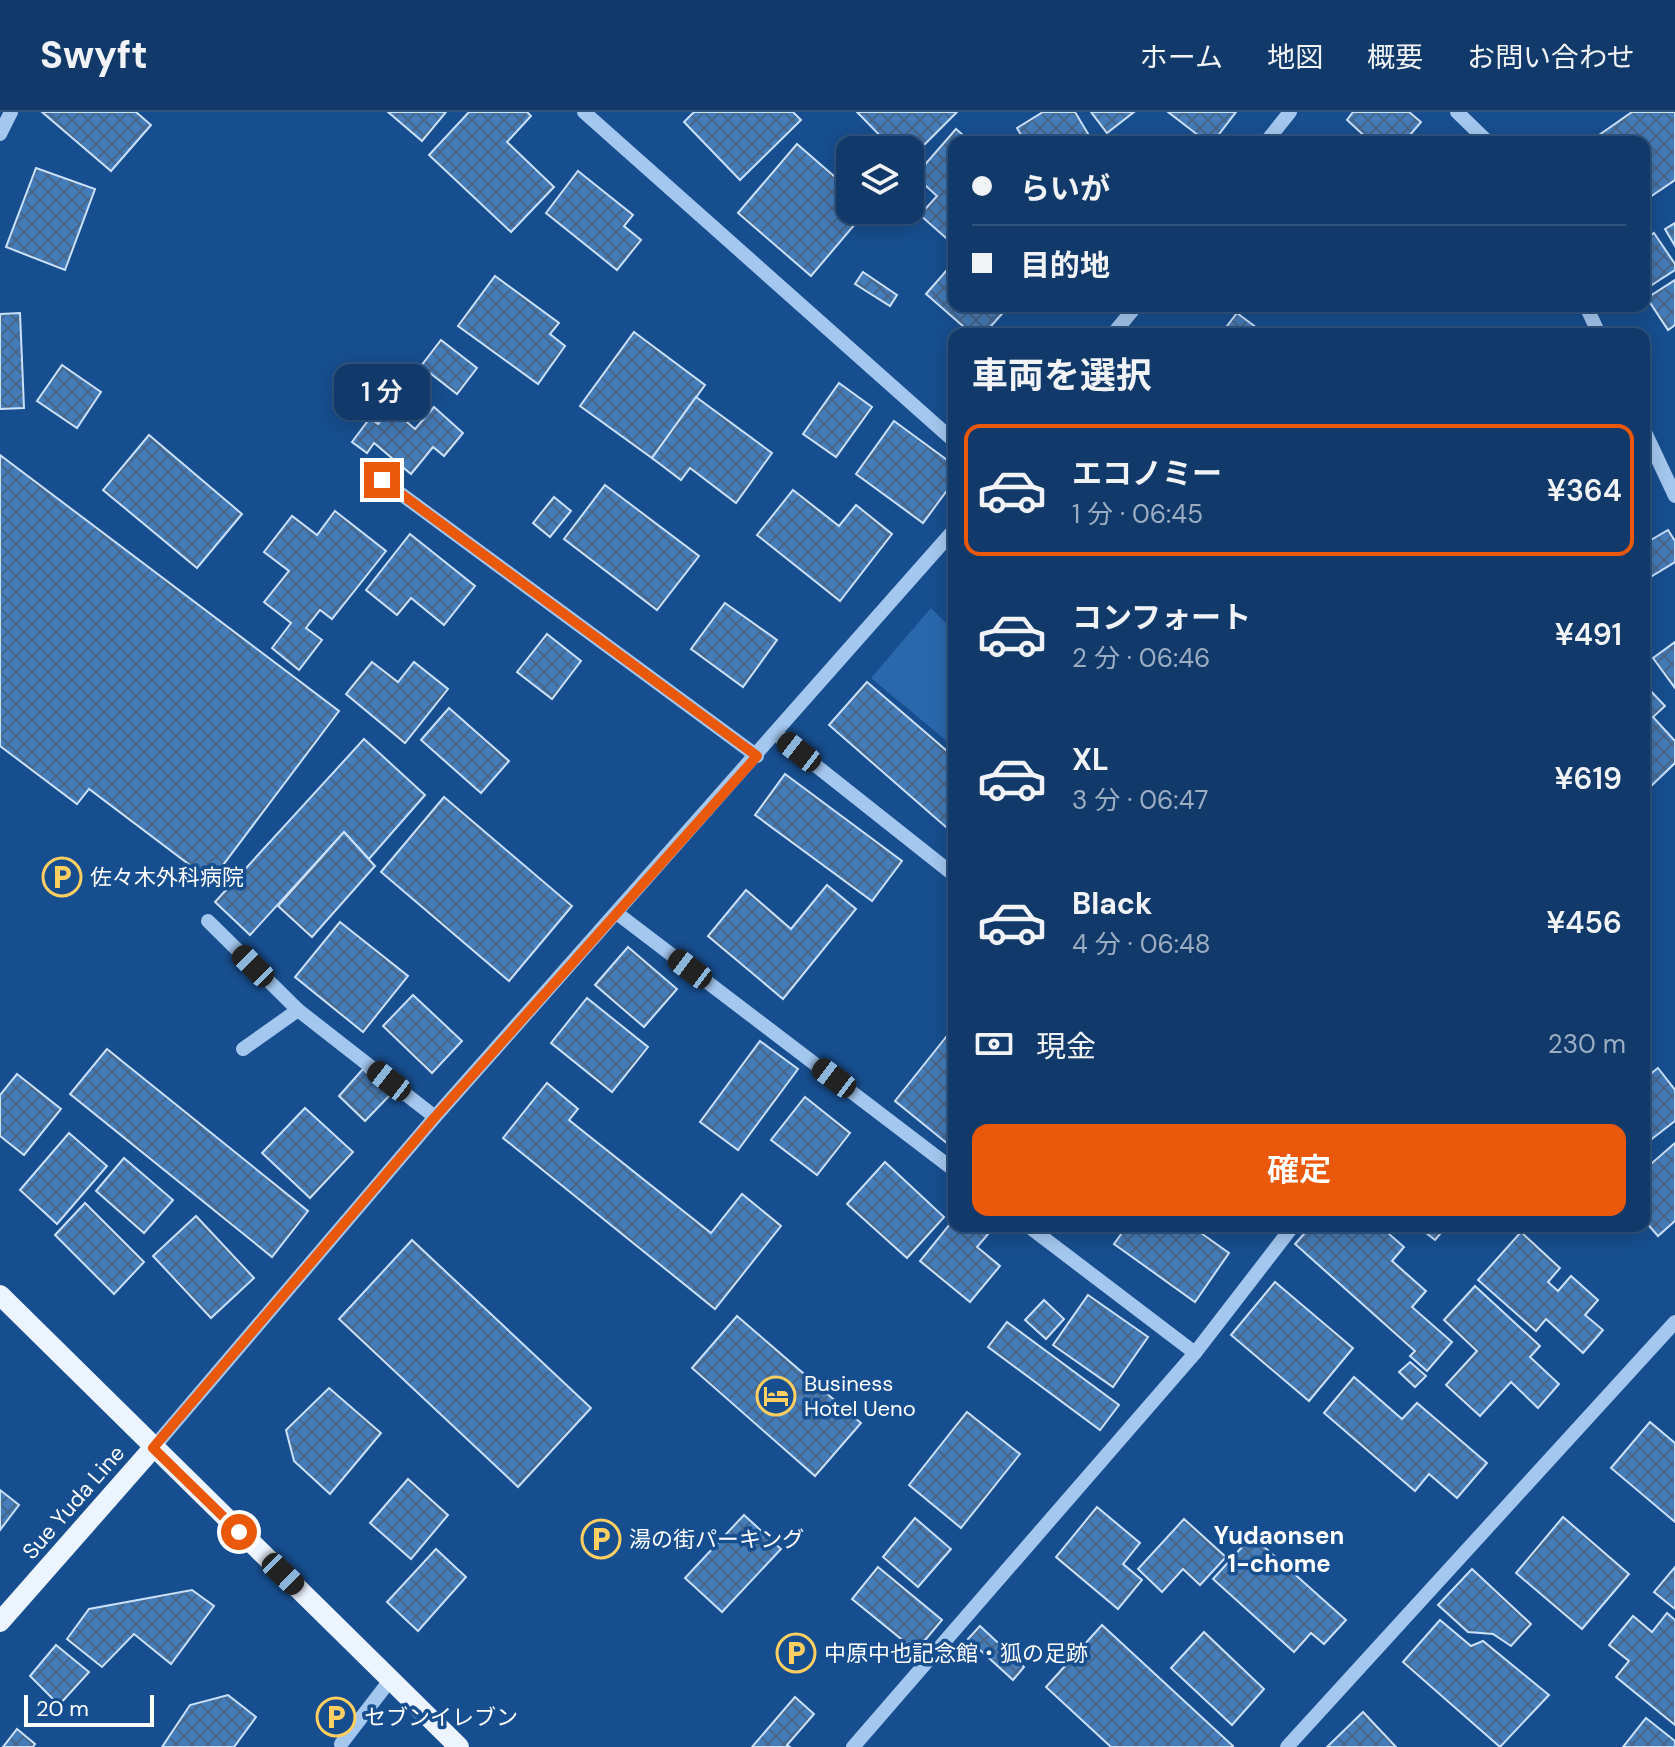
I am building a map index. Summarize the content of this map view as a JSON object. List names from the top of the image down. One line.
{"streets":{"main road":["Sue Yuda Line"]},"districts":["Yudaonsen 1-chome"],"places":{"parking":["佐々木外科病院","湯の街パーキング","中原中也記念館・狐の足跡","セブンイレブン"],"hotel":["Business Hotel Ueno"]},"scale_bar":"20 m","page":{"header":"Swyft","nav":["ホーム","地図","概要","お問い合わせ"],"banner":["らいが","目的地"],"heading":"車両を選択","bubble":"1 分","list":[{"name":"エコノミー","note":"1 分 · 06:45","value":"¥364"},{"name":"コンフォート","note":"2 分 · 06:46","value":"¥491"},{"name":"XL","note":"3 分 · 06:47","value":"¥619"},{"name":"Black","note":"4 分 · 06:48","value":"¥456"}],"pay":["現金","230 m"],"buttons":"確定","scale":"20 m"}}
